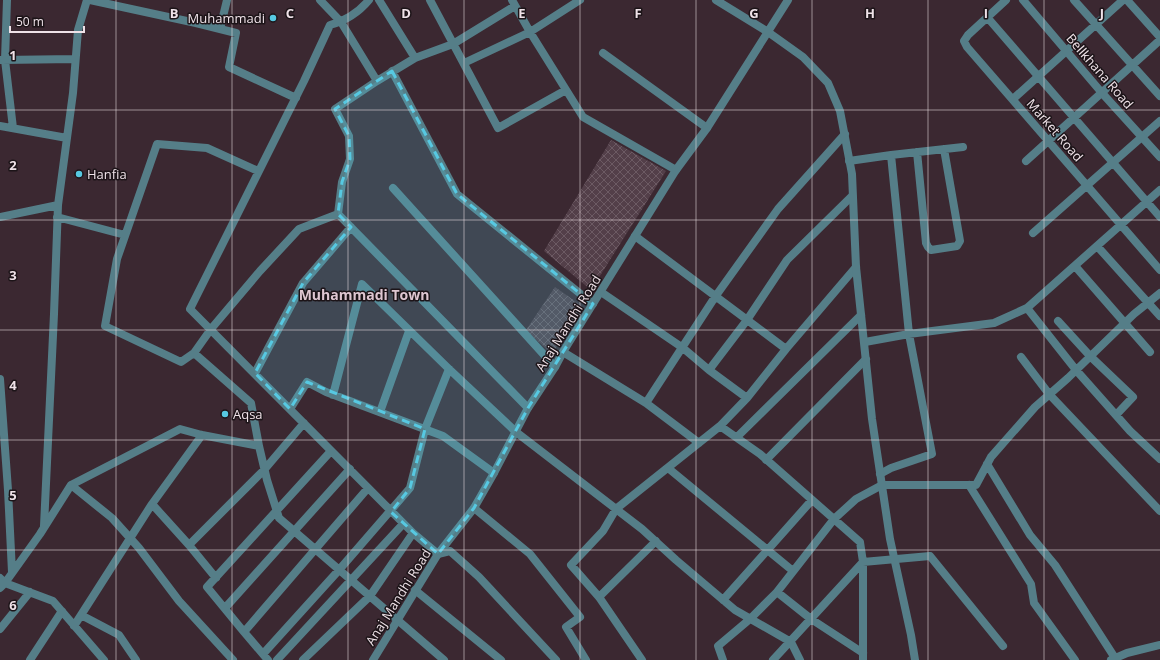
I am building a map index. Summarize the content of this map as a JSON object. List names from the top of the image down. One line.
{"streets":{"street":["Bellkhana Road","Market Road","Anaj Mandhi Road"]},"crossings":[["Bellkhana Road","Market Road"]],"districts":["Muhammadi Town"],"places":["Muhammadi","Hanfia","Aqsa"],"scale_bar":"50 m","grid":{"columns":["B","C","D","E","F","G","H","I","J"],"rows":["1","2","3","4","5","6"]}}
